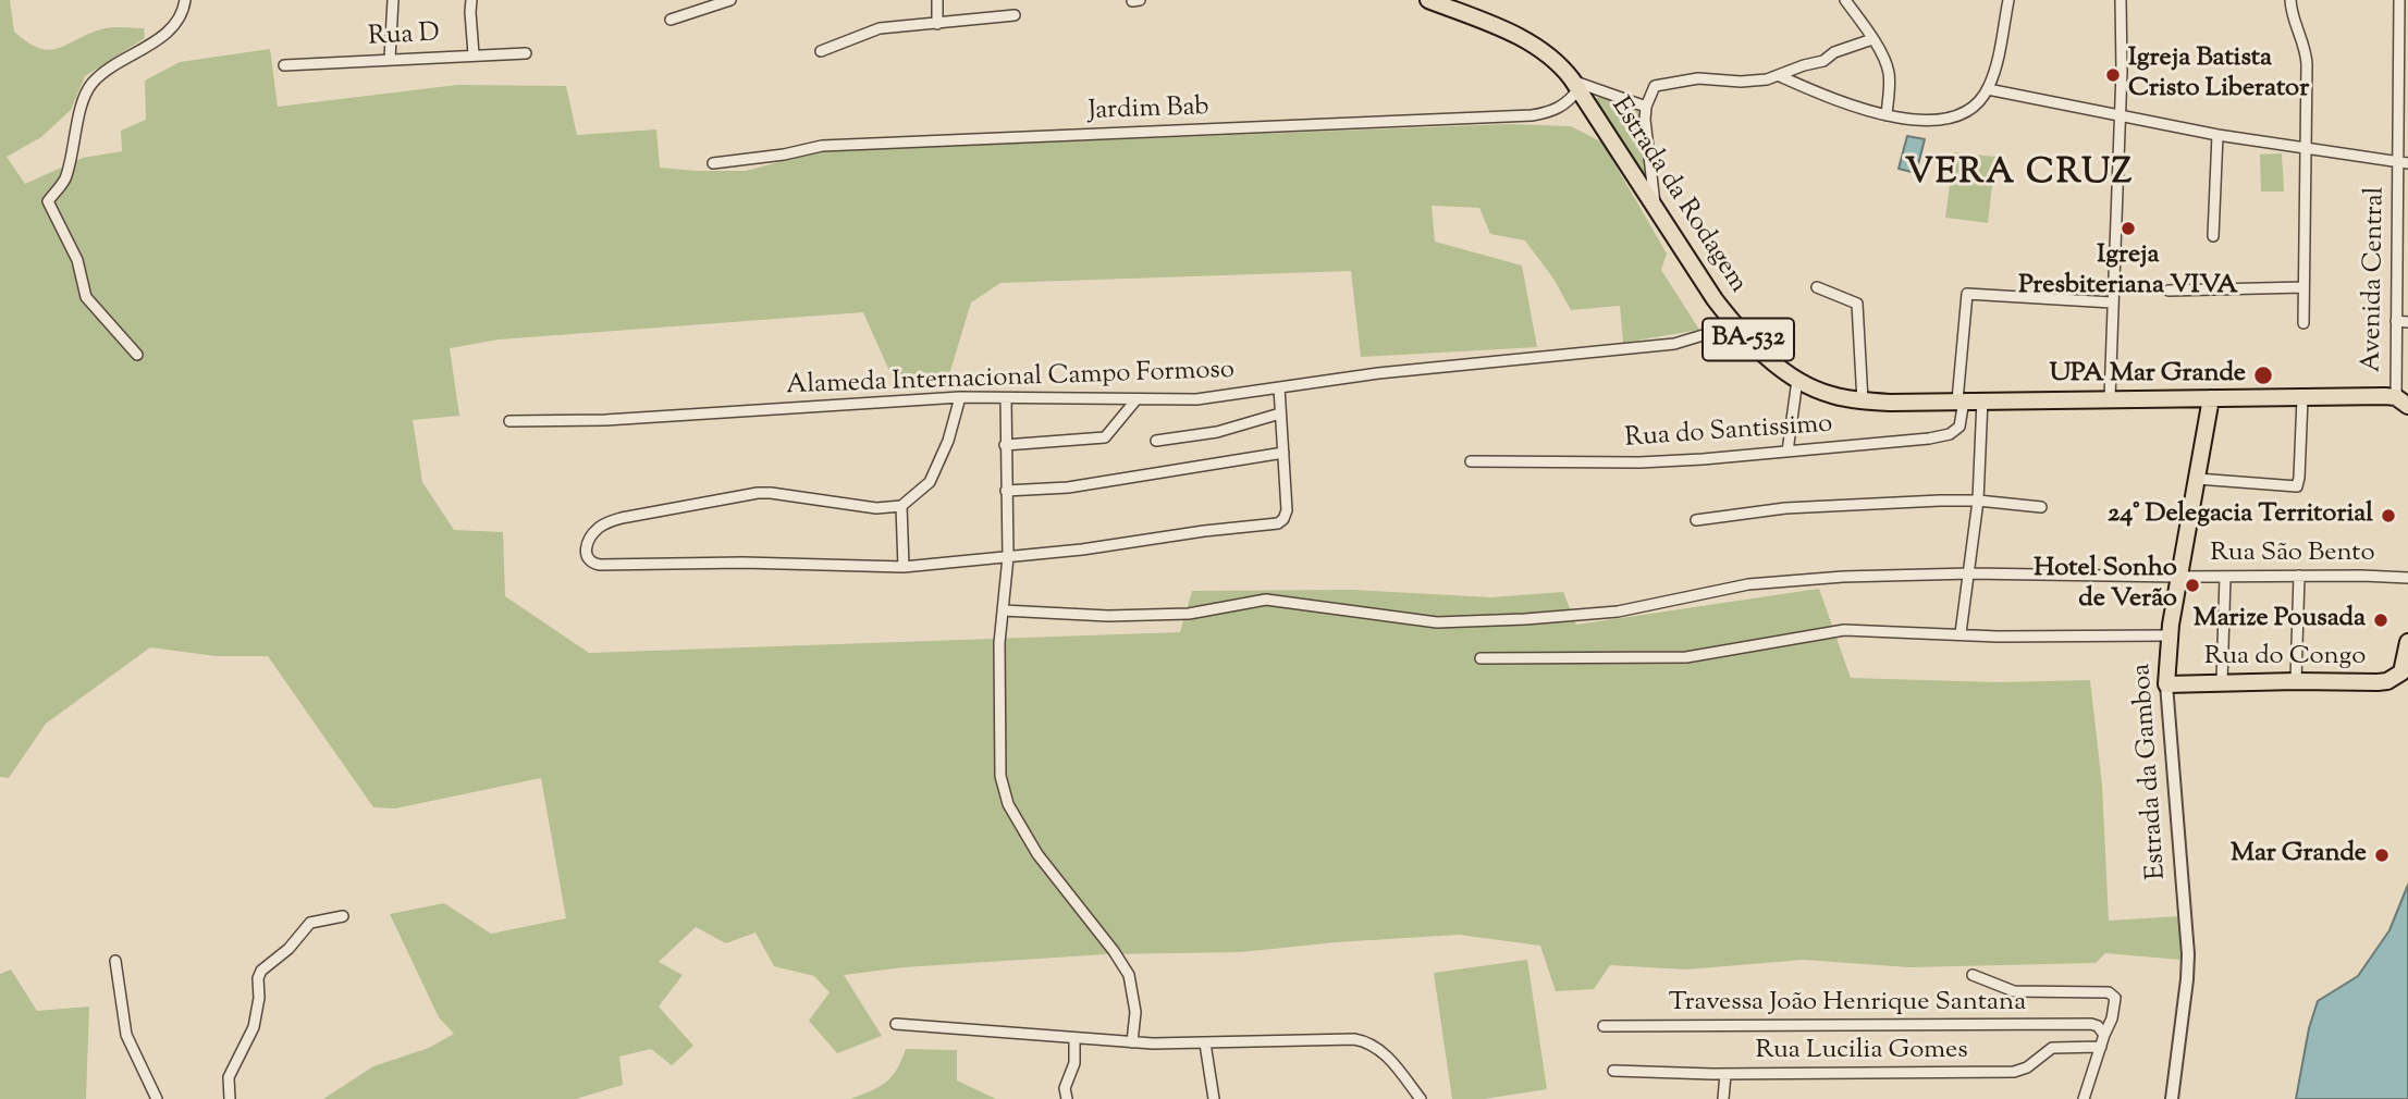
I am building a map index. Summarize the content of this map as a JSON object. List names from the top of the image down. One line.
{"streets":{"main road":["Estrada da Rodagem","BA-532","Rua do Congo","Estrada da Gamboa"],"street":["Rua D","Jardim Bab","Avenida Central","Alameda Internacional Campo Formoso","Rua do Santissimo","Rua São Bento","Travessa João Henrique Santana","Rua Lucilia Gomes"]},"crossings":[["Jardim Bab","Estrada da Rodagem"],["Estrada da Rodagem","BA-532"],["Estrada da Rodagem","Alameda Internacional Campo Formoso"],["Estrada da Rodagem","Rua do Santissimo"],["Estrada da Rodagem","Estrada da Gamboa"],["Avenida Central","BA-532"],["BA-532","Estrada da Gamboa"],["Rua São Bento","Estrada da Gamboa"],["Rua do Congo","Estrada da Gamboa"]],"districts":["VERA CRUZ"],"places":["Igreja Batista Cristo Liberator","Igreja Presbiteriana VIVA","UPA Mar Grande","24° Delegacia Territorial","Hotel Sonho de Verão","Marize Pousada","Mar Grande"]}
